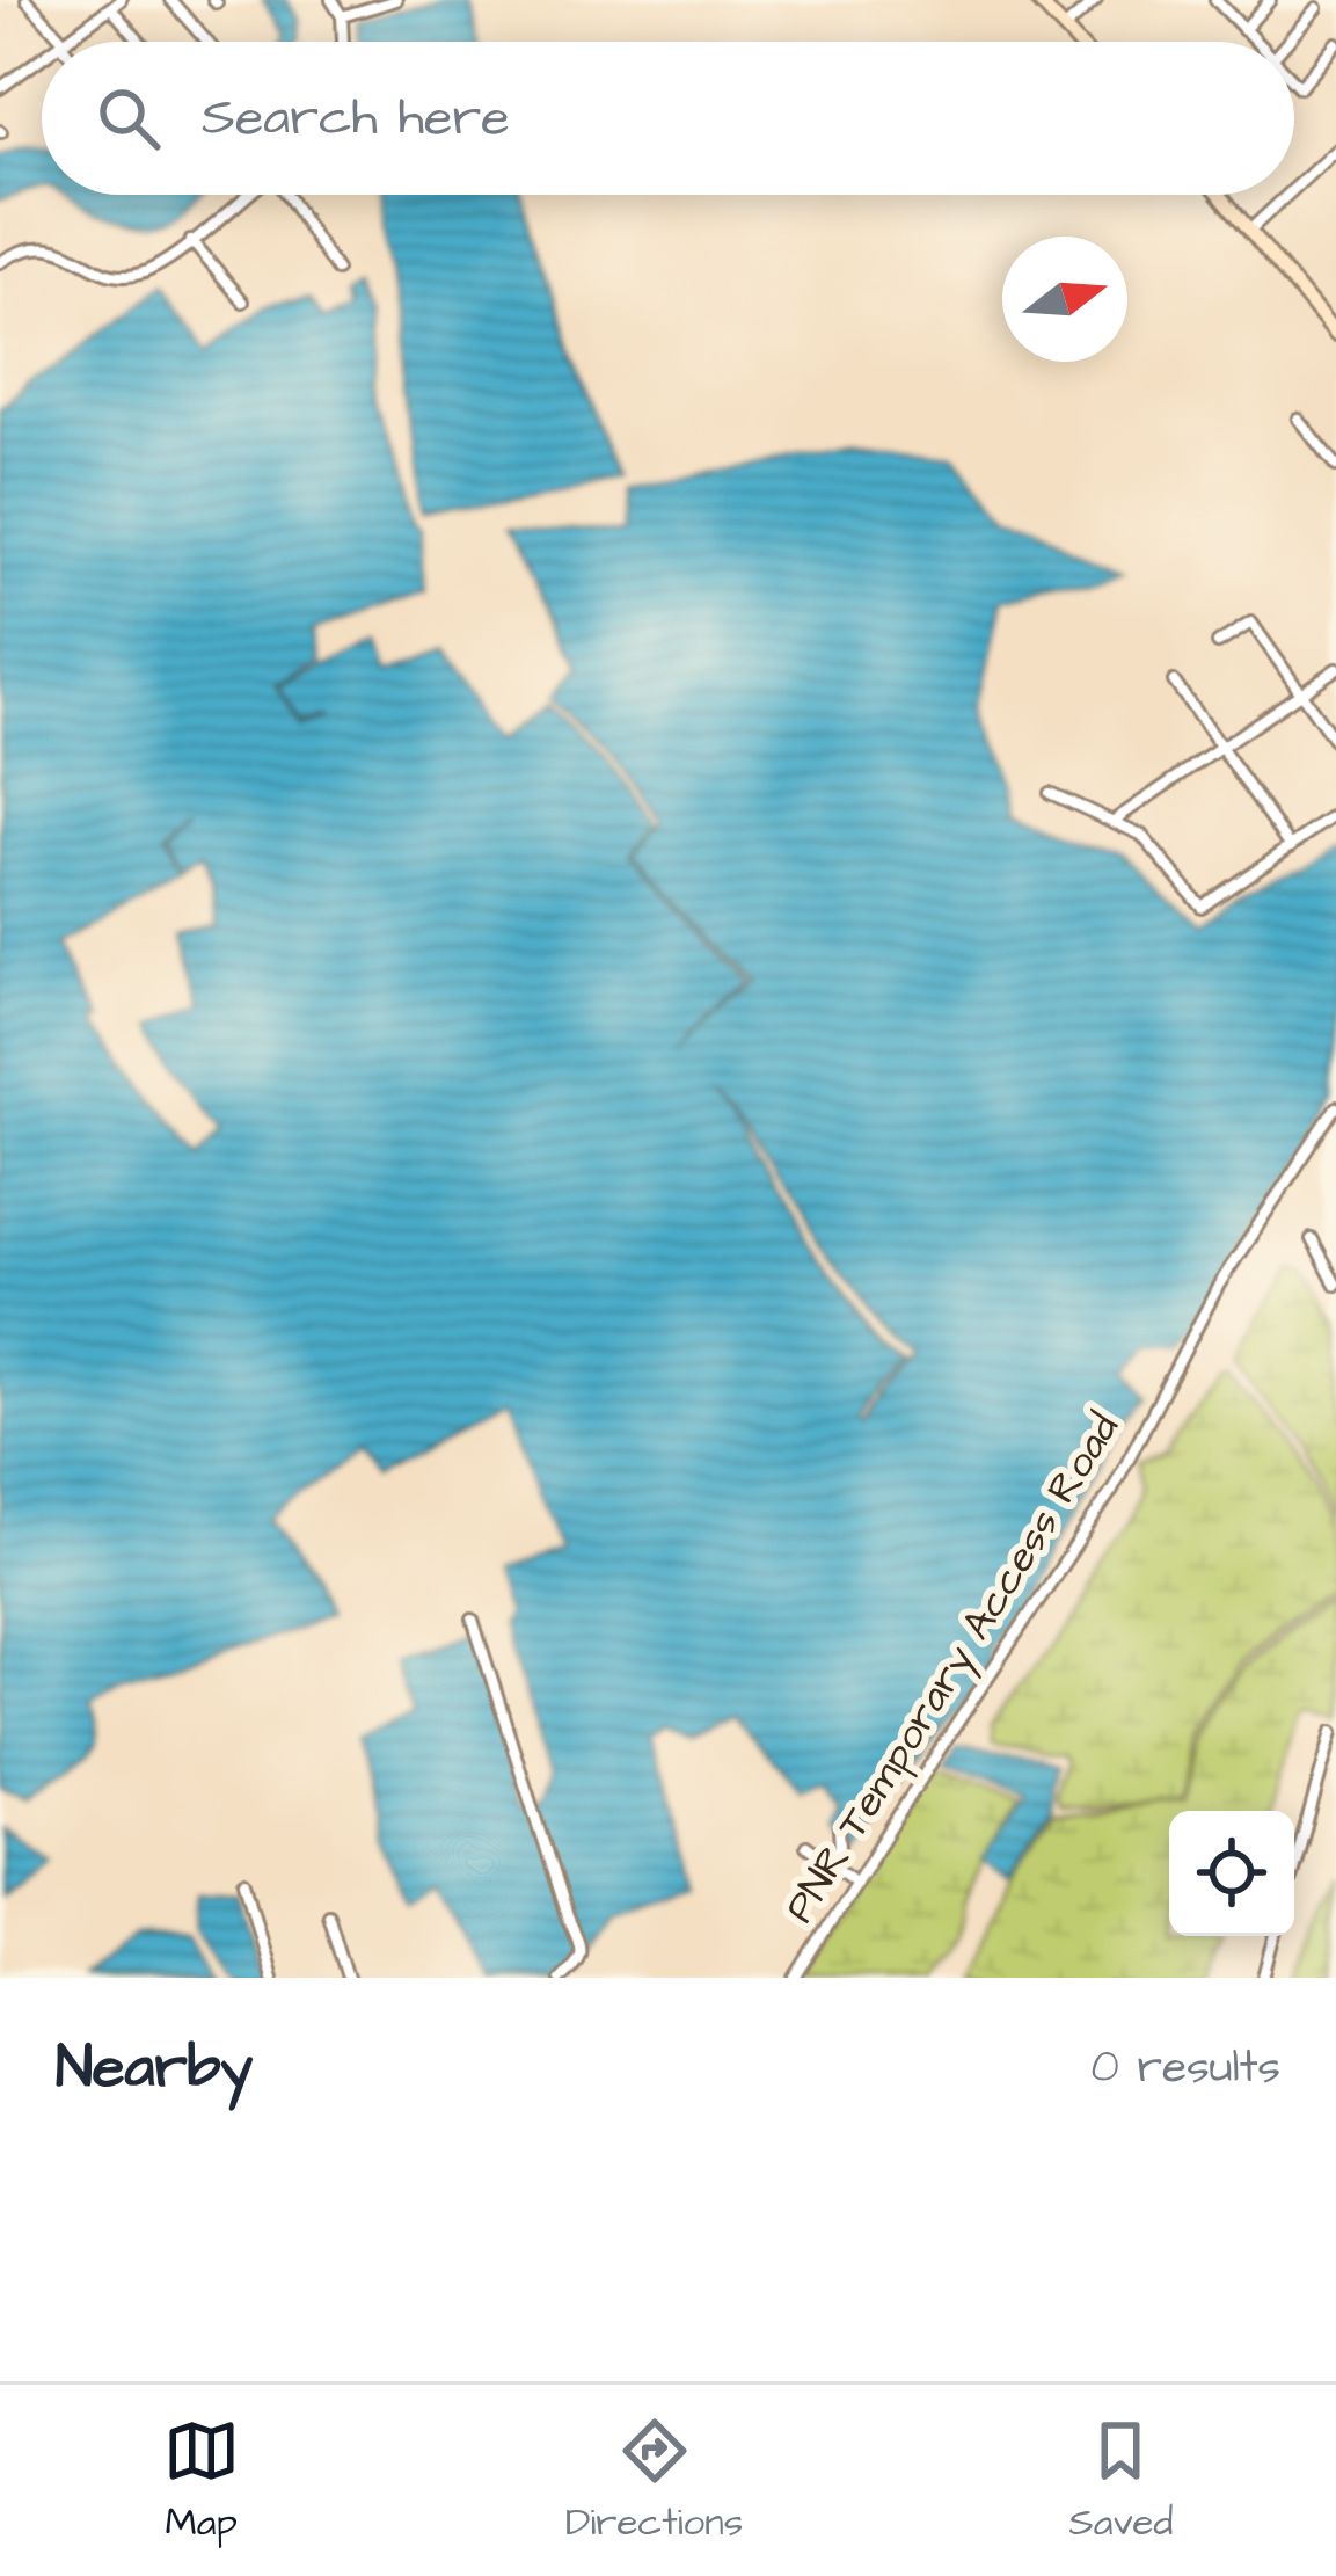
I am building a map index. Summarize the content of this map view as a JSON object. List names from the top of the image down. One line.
{"streets":{"street":["PNR Temporary Access Road"]},"north":"right","page":{"search":"Search here","heading":["Nearby","0 results"],"nav":["Map","Directions","Saved"]}}
